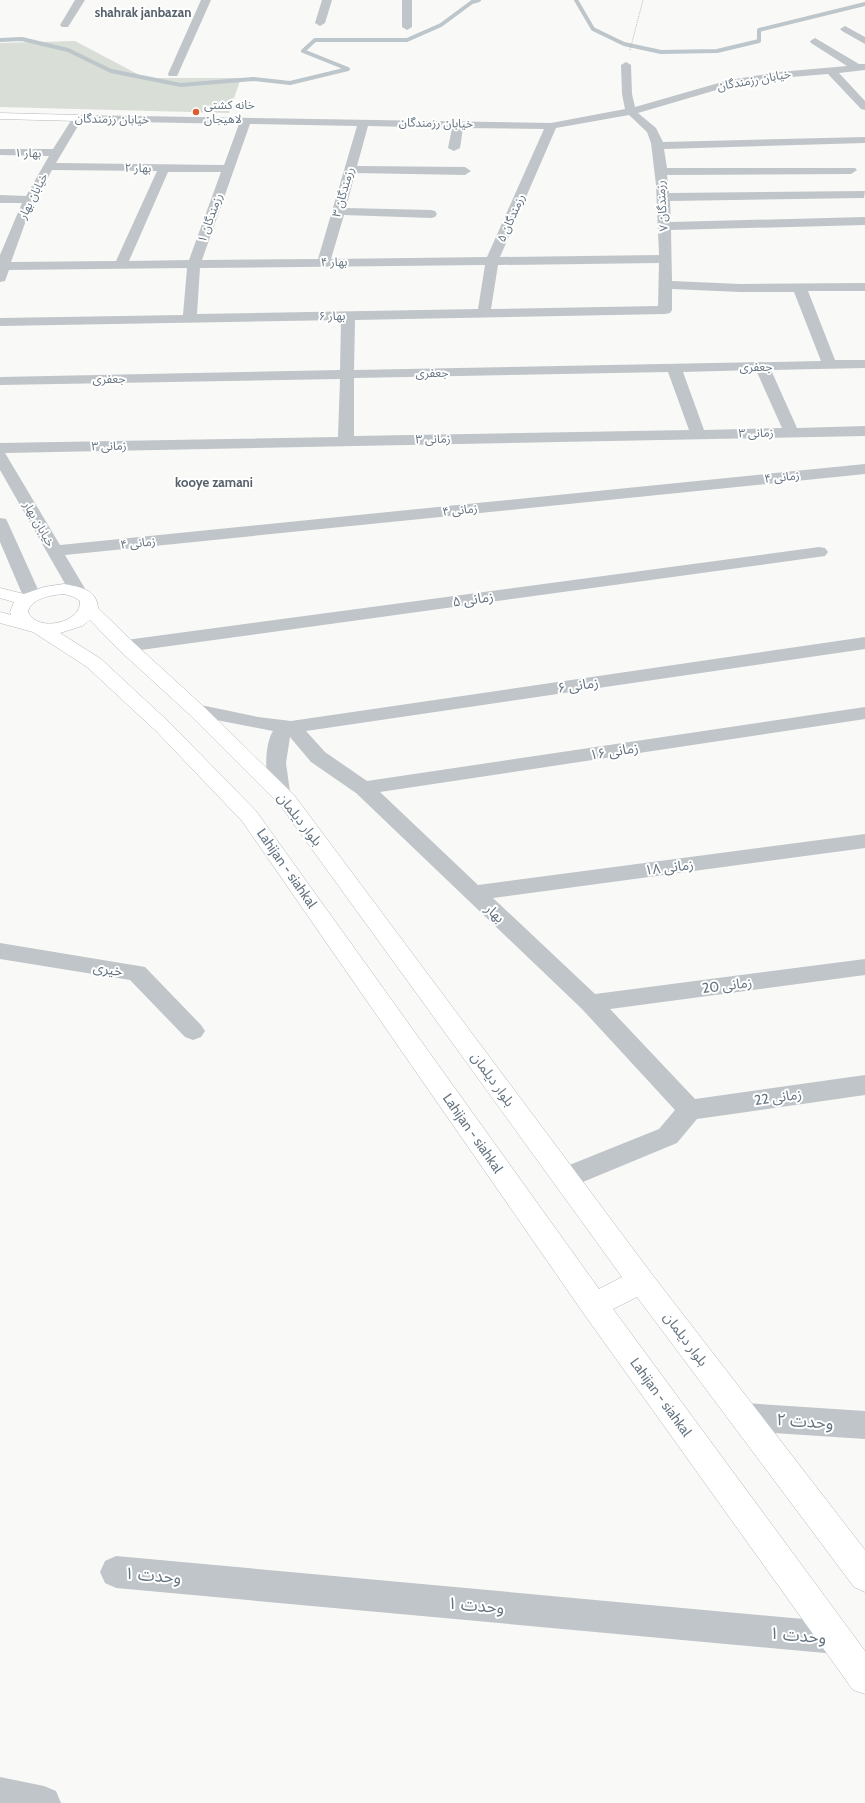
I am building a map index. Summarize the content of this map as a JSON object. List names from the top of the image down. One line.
{"streets":{"main road":["خیابان رزمندگان","بلوار دیلمان","Lahijan - siahkal"],"street":["بهار ۱","بهار ۲","رزمندگان ۳","خیابان بهار","رزمندگان ۷","رزمندگان ۱","رزمندگان ۵","بهار ۴","بهار ۶","جعفری","زمانی ۳","زمانی ۴","زمانی ۵","زمانی ۶","زمانی ۱۶","زمانی ۱۸","بهار","خیری","زمانی 20","زمانی 22","وحدت ۲","وحدت ۱"]},"crossings":[["خیابان رزمندگان","رزمندگان ۳"],["خیابان رزمندگان","خیابان بهار"],["خیابان رزمندگان","رزمندگان ۷"],["خیابان رزمندگان","رزمندگان ۱"],["خیابان رزمندگان","رزمندگان ۵"],["بهار ۱","خیابان بهار"],["بهار ۲","خیابان بهار"],["بهار ۲","رزمندگان ۱"],["رزمندگان ۳","بهار ۴"],["خیابان بهار","بهار ۴"],["خیابان بهار","زمانی ۴"],["خیابان بهار","بلوار دیلمان"],["رزمندگان ۷","بهار ۴"],["رزمندگان ۷","بهار ۶"],["رزمندگان ۱","بهار ۴"],["رزمندگان ۱","بهار ۶"],["رزمندگان ۵","بهار ۴"],["رزمندگان ۵","بهار ۶"],["زمانی ۵","بلوار دیلمان"],["زمانی ۶","بلوار دیلمان"],["زمانی ۶","بهار"],["زمانی ۱۶","بهار"],["بلوار دیلمان","وحدت ۲"],["زمانی ۱۸","بهار"],["Lahijan - siahkal","وحدت ۱"],["بهار","زمانی 20"],["بهار","زمانی 22"]],"districts":["shahrak janbazan","kooye zamani"],"places":["خانه کشتی لاهیجان"]}
